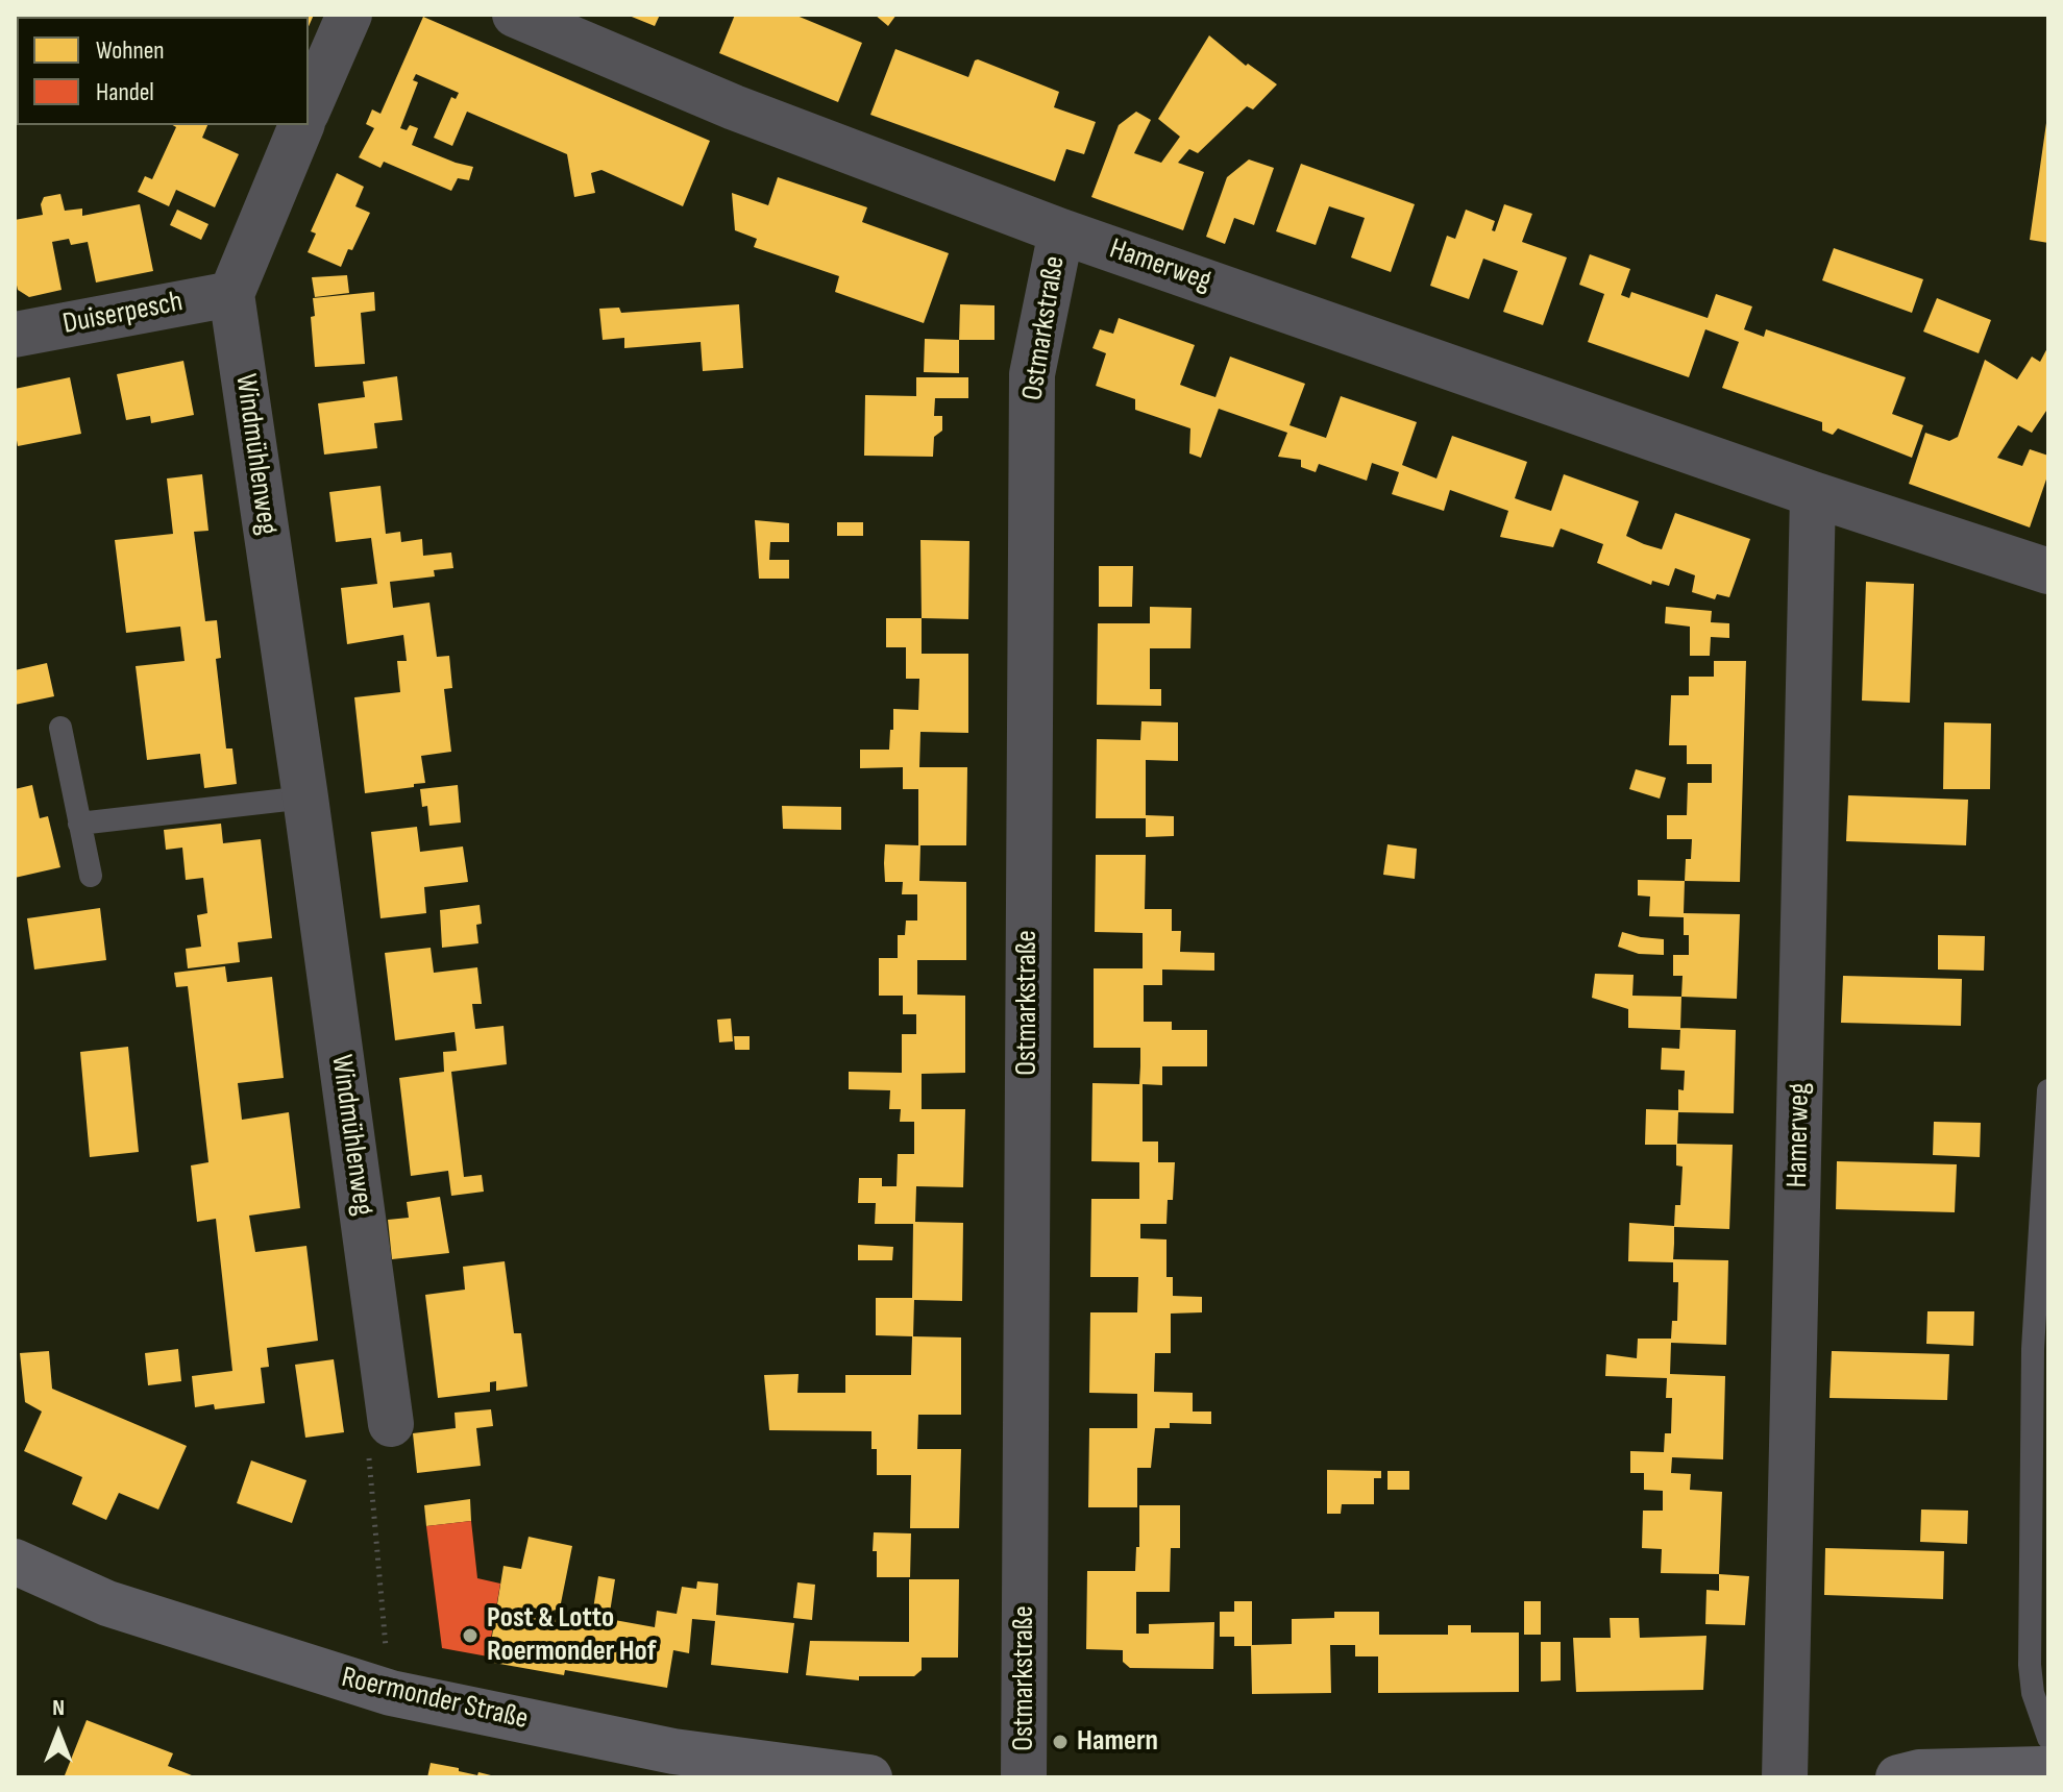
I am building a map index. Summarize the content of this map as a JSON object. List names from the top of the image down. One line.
{"streets":{"main road":["Roermonder Straße"],"street":["Hamerweg","Duiserpesch","Ostmarkstraße","Windmühlenweg"]},"crossings":[["Hamerweg","Ostmarkstraße"],["Duiserpesch","Windmühlenweg"]],"places":["Post & Lotto Roermonder Hof","Hamern"],"legend":["Wohnen","Handel"],"north":"top"}
